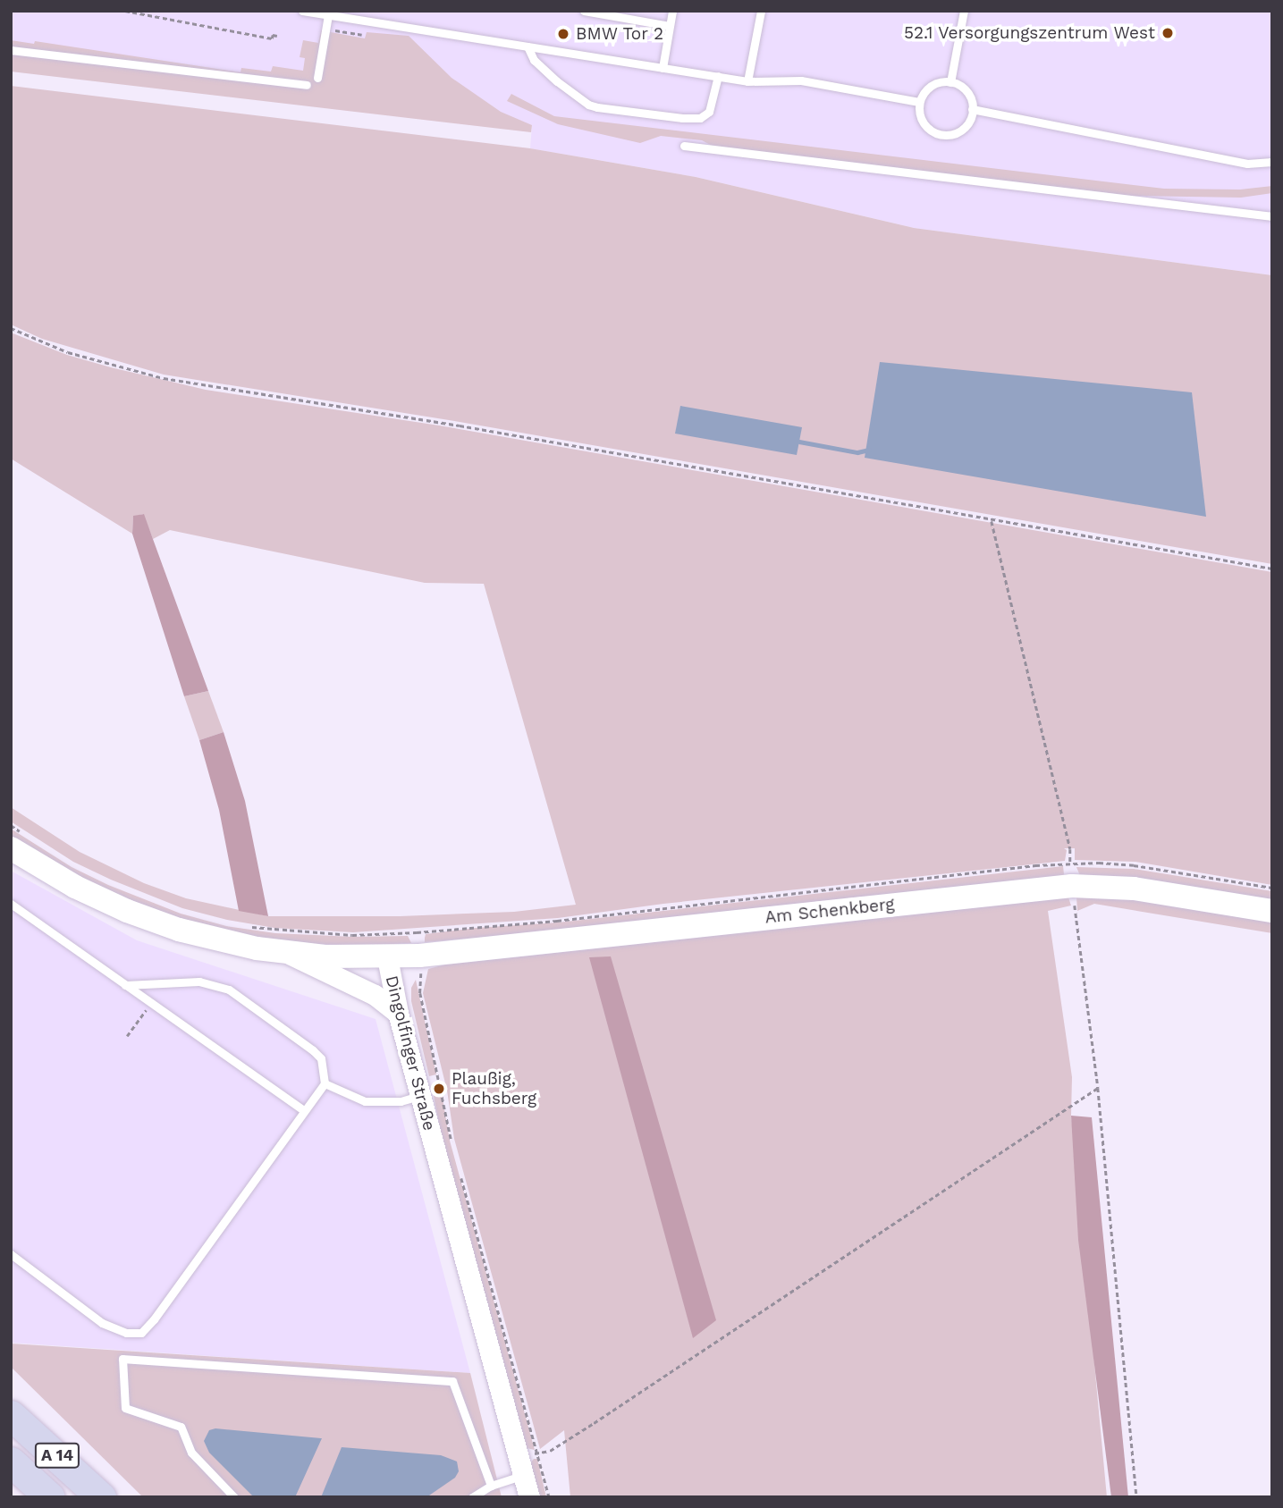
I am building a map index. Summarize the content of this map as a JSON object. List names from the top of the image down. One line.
{"streets":{"highway":["A 14"],"main road":["Am Schenkberg","Dingolfinger Straße"]},"crossings":[["Am Schenkberg","Dingolfinger Straße"]],"places":["52.1 Versorgungszentrum West","BMW Tor 2","Plaußig, Fuchsberg"]}
